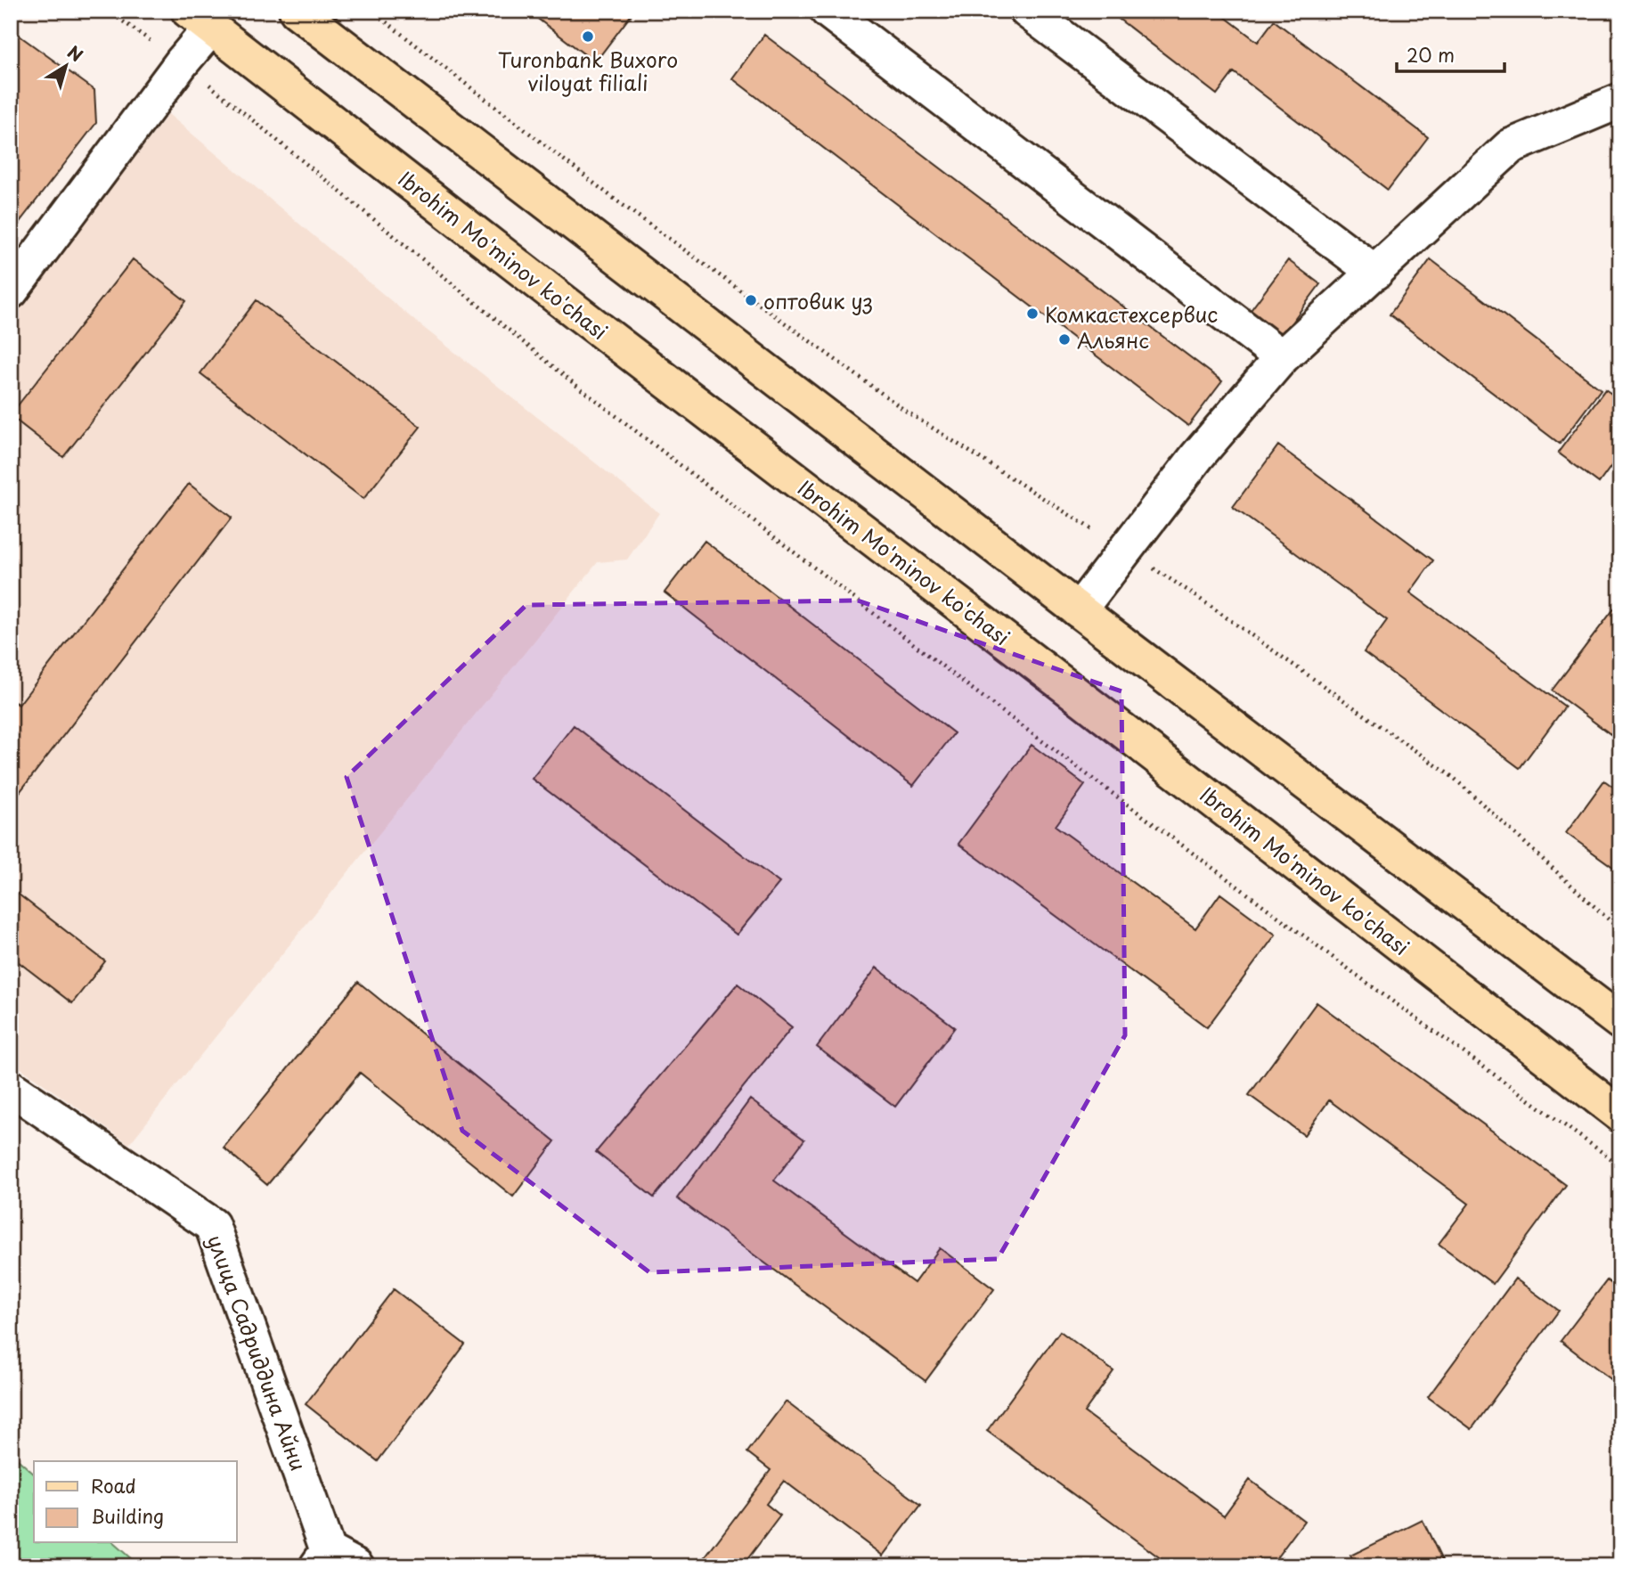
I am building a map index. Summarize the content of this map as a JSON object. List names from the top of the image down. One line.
{"streets":{"main road":["Ibrohim Mo'minov ko'chasi"],"street":["улица Садриддина Айни"]},"places":["Turonbank Buxoro viloyat filiali","оптовик уз","Комкастехсервис","Альянс"],"legend":["Road","Building"],"scale_bar":"20 m","north":"top right"}
